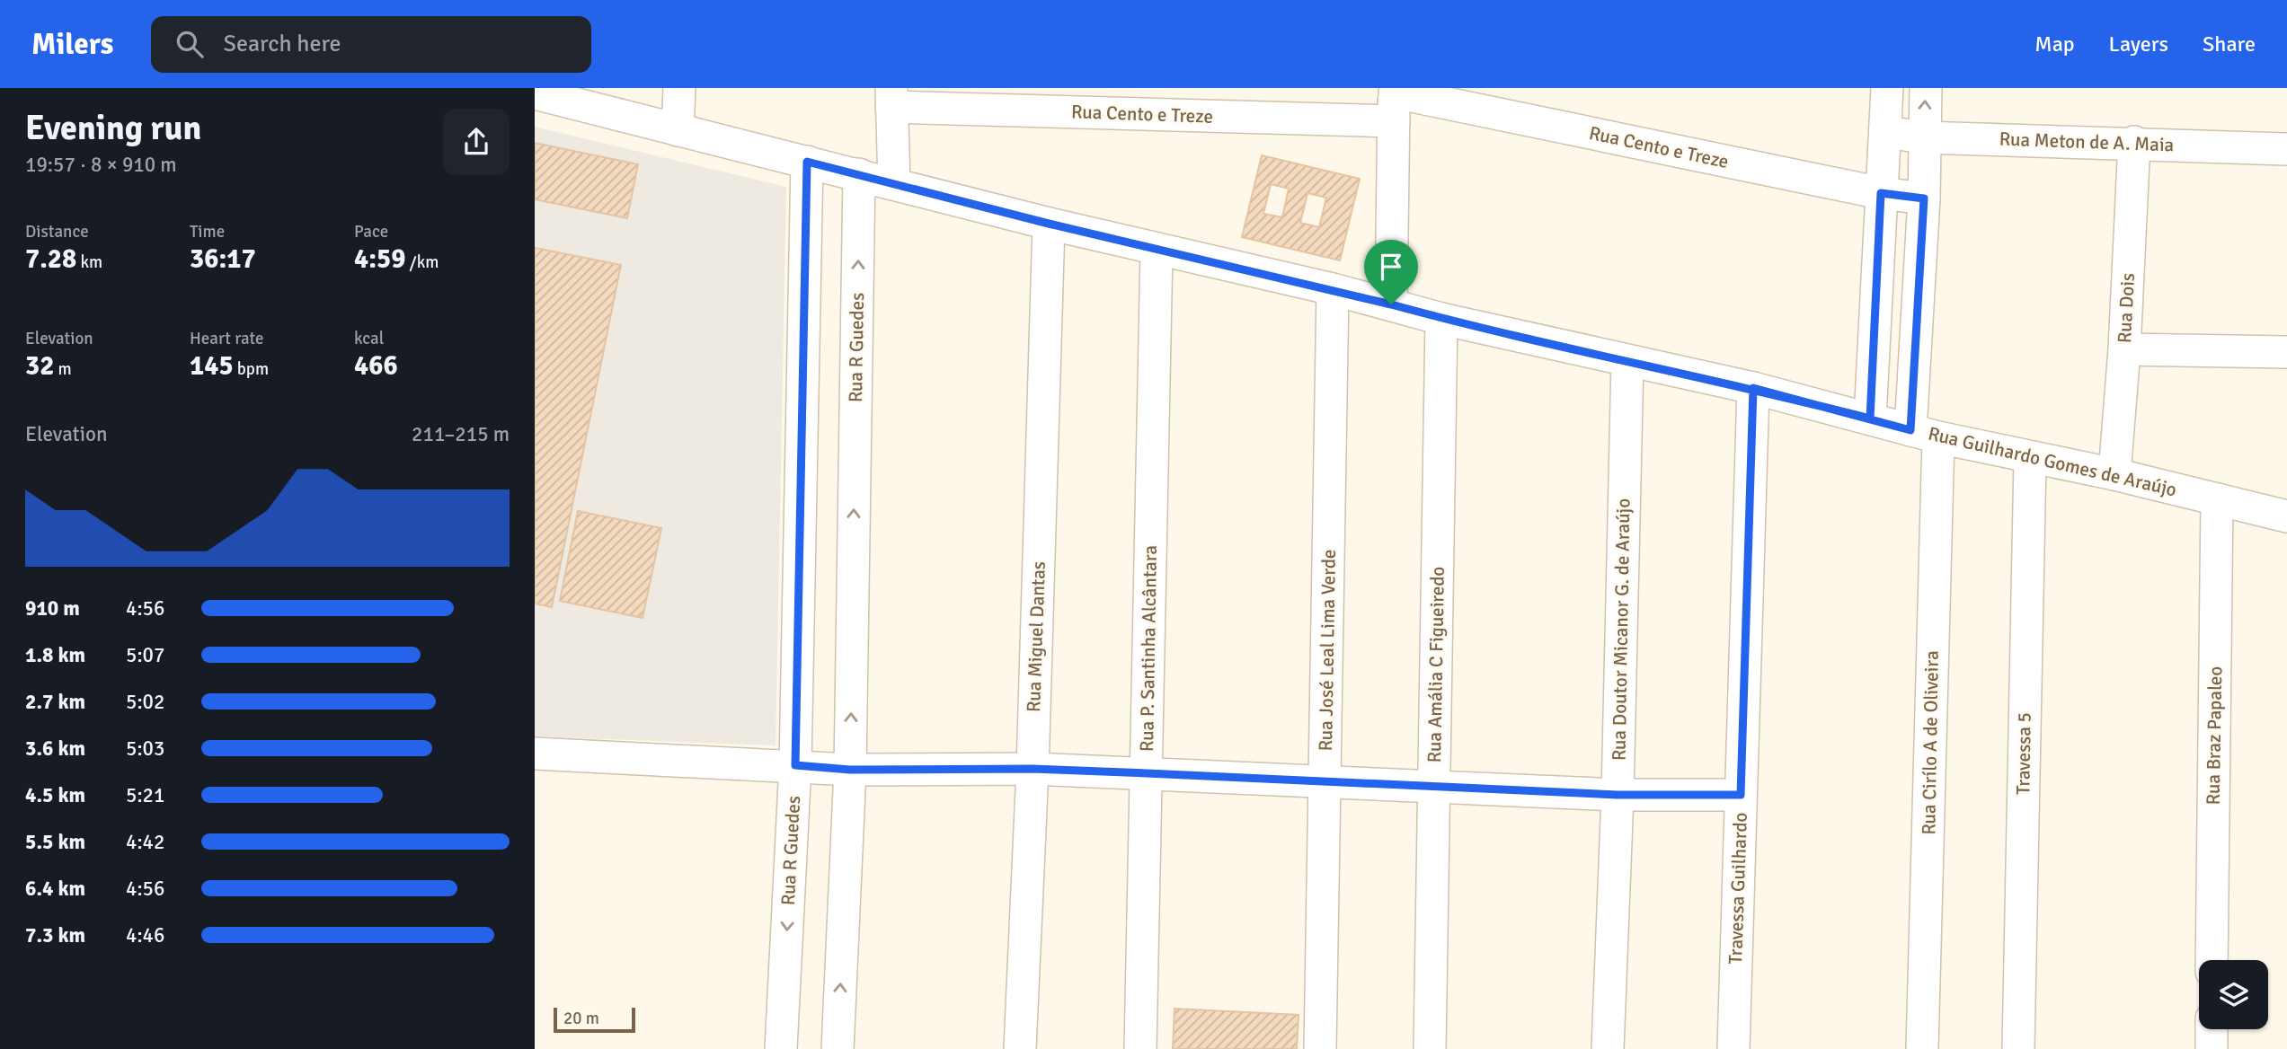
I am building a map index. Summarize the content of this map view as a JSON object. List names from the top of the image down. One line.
{"streets":{"street":["Rua Cento e Treze","Rua Meton de A. Maia","Rua Dois","Rua R Guedes","Rua Guilhardo Gomes de Araújo","Rua Doutor Micanor G. de Araújo","Rua Miguel Dantas","Rua P. Santinha Alcântara","Rua José Leal Lima Verde","Rua Amália C Figueiredo","Rua Braz Papaleo","Rua Cirílo A de Oliveira","Travessa 5","Travessa Guilhardo"]},"crossings":[["Rua Cento e Treze","Rua Cirílo A de Oliveira"],["Rua Meton de A. Maia","Rua Dois"],["Rua Meton de A. Maia","Rua Cirílo A de Oliveira"],["Rua Dois","Rua Guilhardo Gomes de Araújo"],["Rua R Guedes","Rua Guilhardo Gomes de Araújo"],["Rua Guilhardo Gomes de Araújo","Rua Doutor Micanor G. de Araújo"],["Rua Guilhardo Gomes de Araújo","Rua Miguel Dantas"],["Rua Guilhardo Gomes de Araújo","Rua P. Santinha Alcântara"],["Rua Guilhardo Gomes de Araújo","Rua José Leal Lima Verde"],["Rua Guilhardo Gomes de Araújo","Rua Amália C Figueiredo"],["Rua Guilhardo Gomes de Araújo","Rua Braz Papaleo"],["Rua Guilhardo Gomes de Araújo","Rua Cirílo A de Oliveira"],["Rua Guilhardo Gomes de Araújo","Travessa 5"],["Rua Guilhardo Gomes de Araújo","Travessa Guilhardo"]],"scale_bar":"20 m","page":{"header":"Milers","search":"Search here","nav":["Map","Layers","Share"],"heading":["Evening run","19:57 · 8 × 910 m"],"stats":[["Distance","7.28 km"],["Time","36:17"],["Pace","4:59 /km"],["Elevation","32 m"],["Heart rate","145 bpm"],["kcal","466"]],"chart":["Elevation","211–215 m"],"list":[{"name":"910 m","note":"4:56"},{"name":"1.8 km","note":"5:07"},{"name":"2.7 km","note":"5:02"},{"name":"3.6 km","note":"5:03"},{"name":"4.5 km","note":"5:21"},{"name":"5.5 km","note":"4:42"},{"name":"6.4 km","note":"4:56"},{"name":"7.3 km","note":"4:46"}],"scale":"20 m"}}
